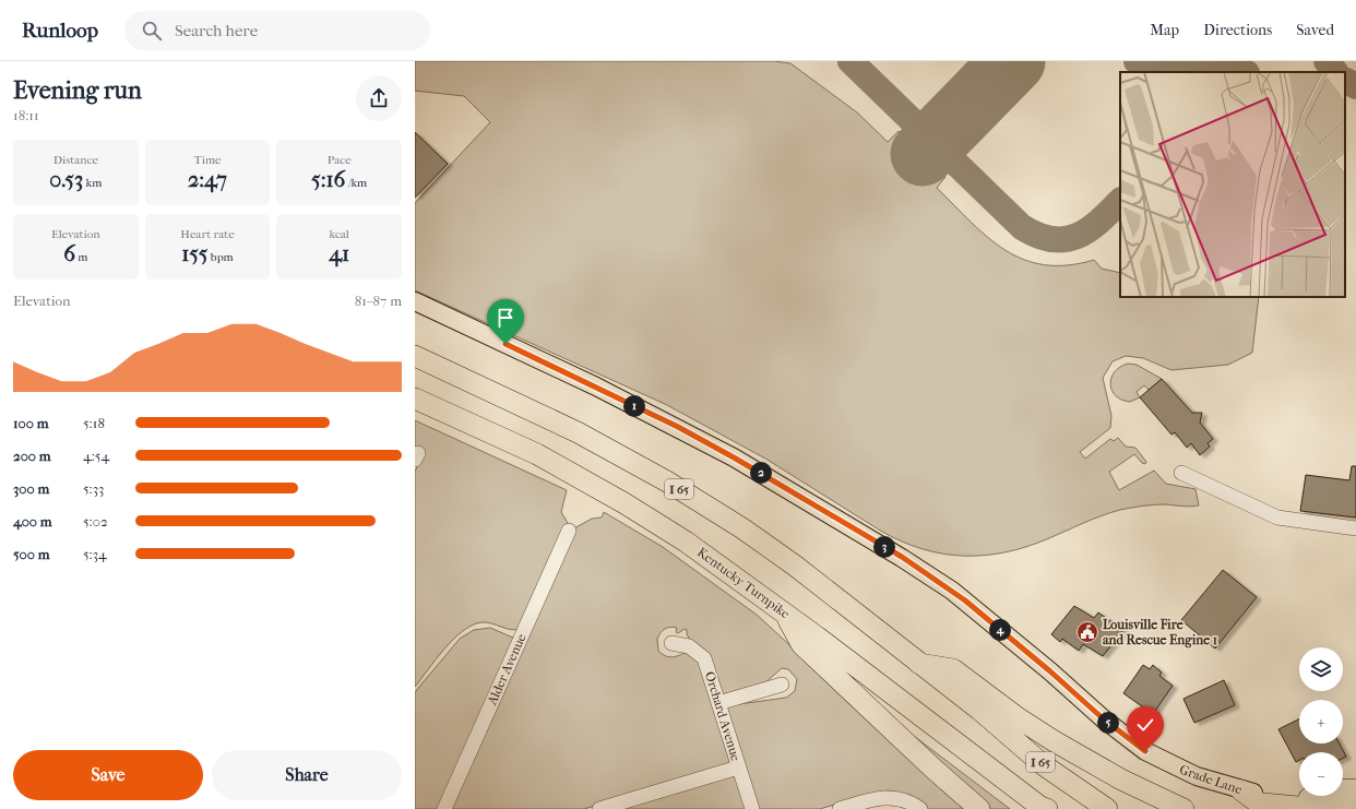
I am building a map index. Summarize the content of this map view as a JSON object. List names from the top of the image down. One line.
{"streets":{"highway":["I 65","Kentucky Turnpike"],"main road":["Grade Lane"],"street":["Alder Avenue","Orchard Avenue"]},"places":{"public building":["Louisville Fire and Rescue Engine 1"]},"page":{"header":"Runloop","search":"Search here","nav":["Map","Directions","Saved"],"heading":["Evening run","18:11"],"stats":[["Distance","0.53 km"],["Time","2:47"],["Pace","5:16 /km"],["Elevation","6 m"],["Heart rate","155 bpm"],["kcal","41"]],"chart":["Elevation","81–87 m"],"pins":["1","2","3","4","5"],"list":[{"name":"100 m","note":"5:18"},{"name":"200 m","note":"4:54"},{"name":"300 m","note":"5:33"},{"name":"400 m","note":"5:02"},{"name":"500 m","note":"5:34"}],"map_buttons":["+","−"],"buttons":["Save","Share"]}}
